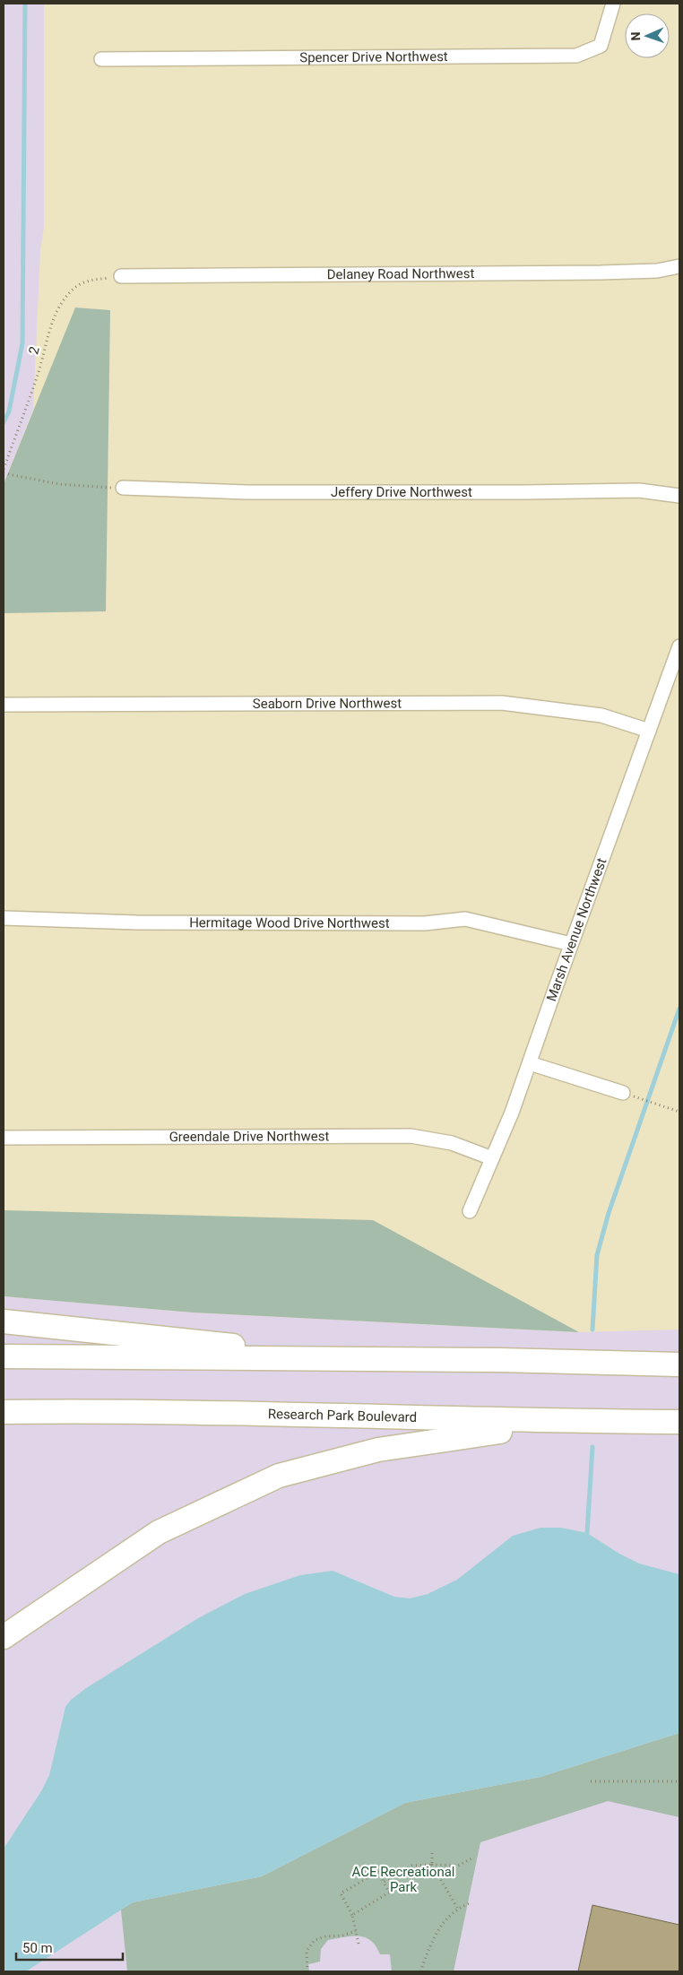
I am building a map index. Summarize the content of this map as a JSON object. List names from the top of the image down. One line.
{"streets":{"highway":["Research Park Boulevard"],"street":["Spencer Drive Northwest","Delaney Road Northwest","Jeffery Drive Northwest","Seaborn Drive Northwest","Hermitage Wood Drive Northwest","Marsh Avenue Northwest","Greendale Drive Northwest"],"path":["2"]},"crossings":[["Delaney Road Northwest","2"],["Seaborn Drive Northwest","Marsh Avenue Northwest"],["Hermitage Wood Drive Northwest","Marsh Avenue Northwest"],["Marsh Avenue Northwest","Greendale Drive Northwest"]],"parks":["ACE Recreational Park"],"scale_bar":"50 m","north":"left"}
